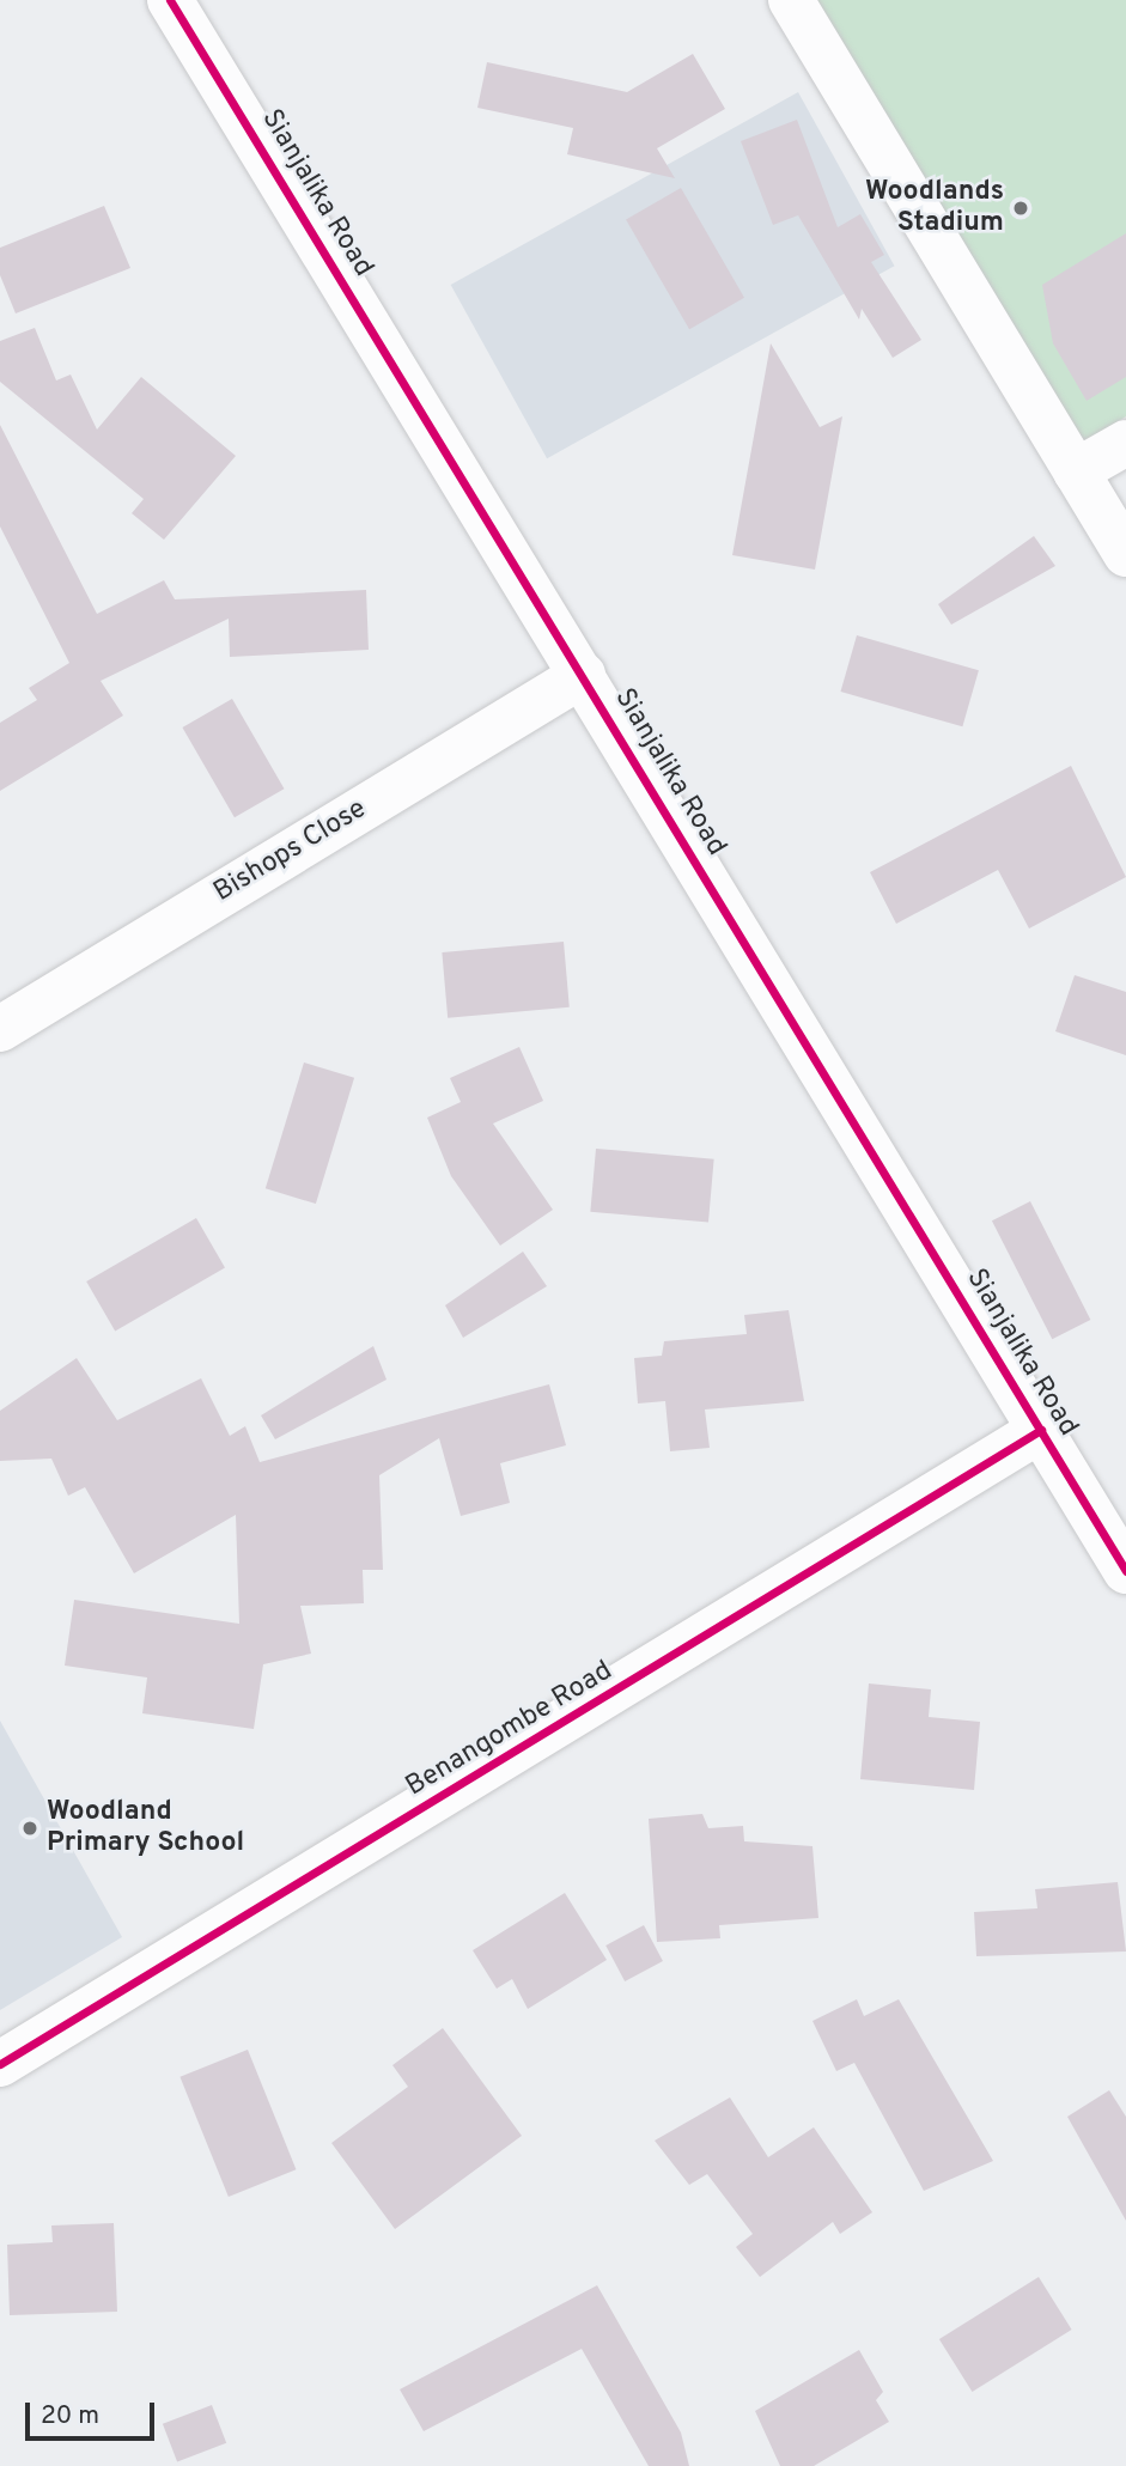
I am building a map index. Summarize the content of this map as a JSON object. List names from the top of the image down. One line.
{"streets":{"street":["Sianjalika Road","Bishops Close","Benangombe Road"]},"crossings":[["Sianjalika Road","Bishops Close"],["Sianjalika Road","Benangombe Road"]],"places":["Woodlands Stadium","Woodland Primary School"],"scale_bar":"20 m"}
